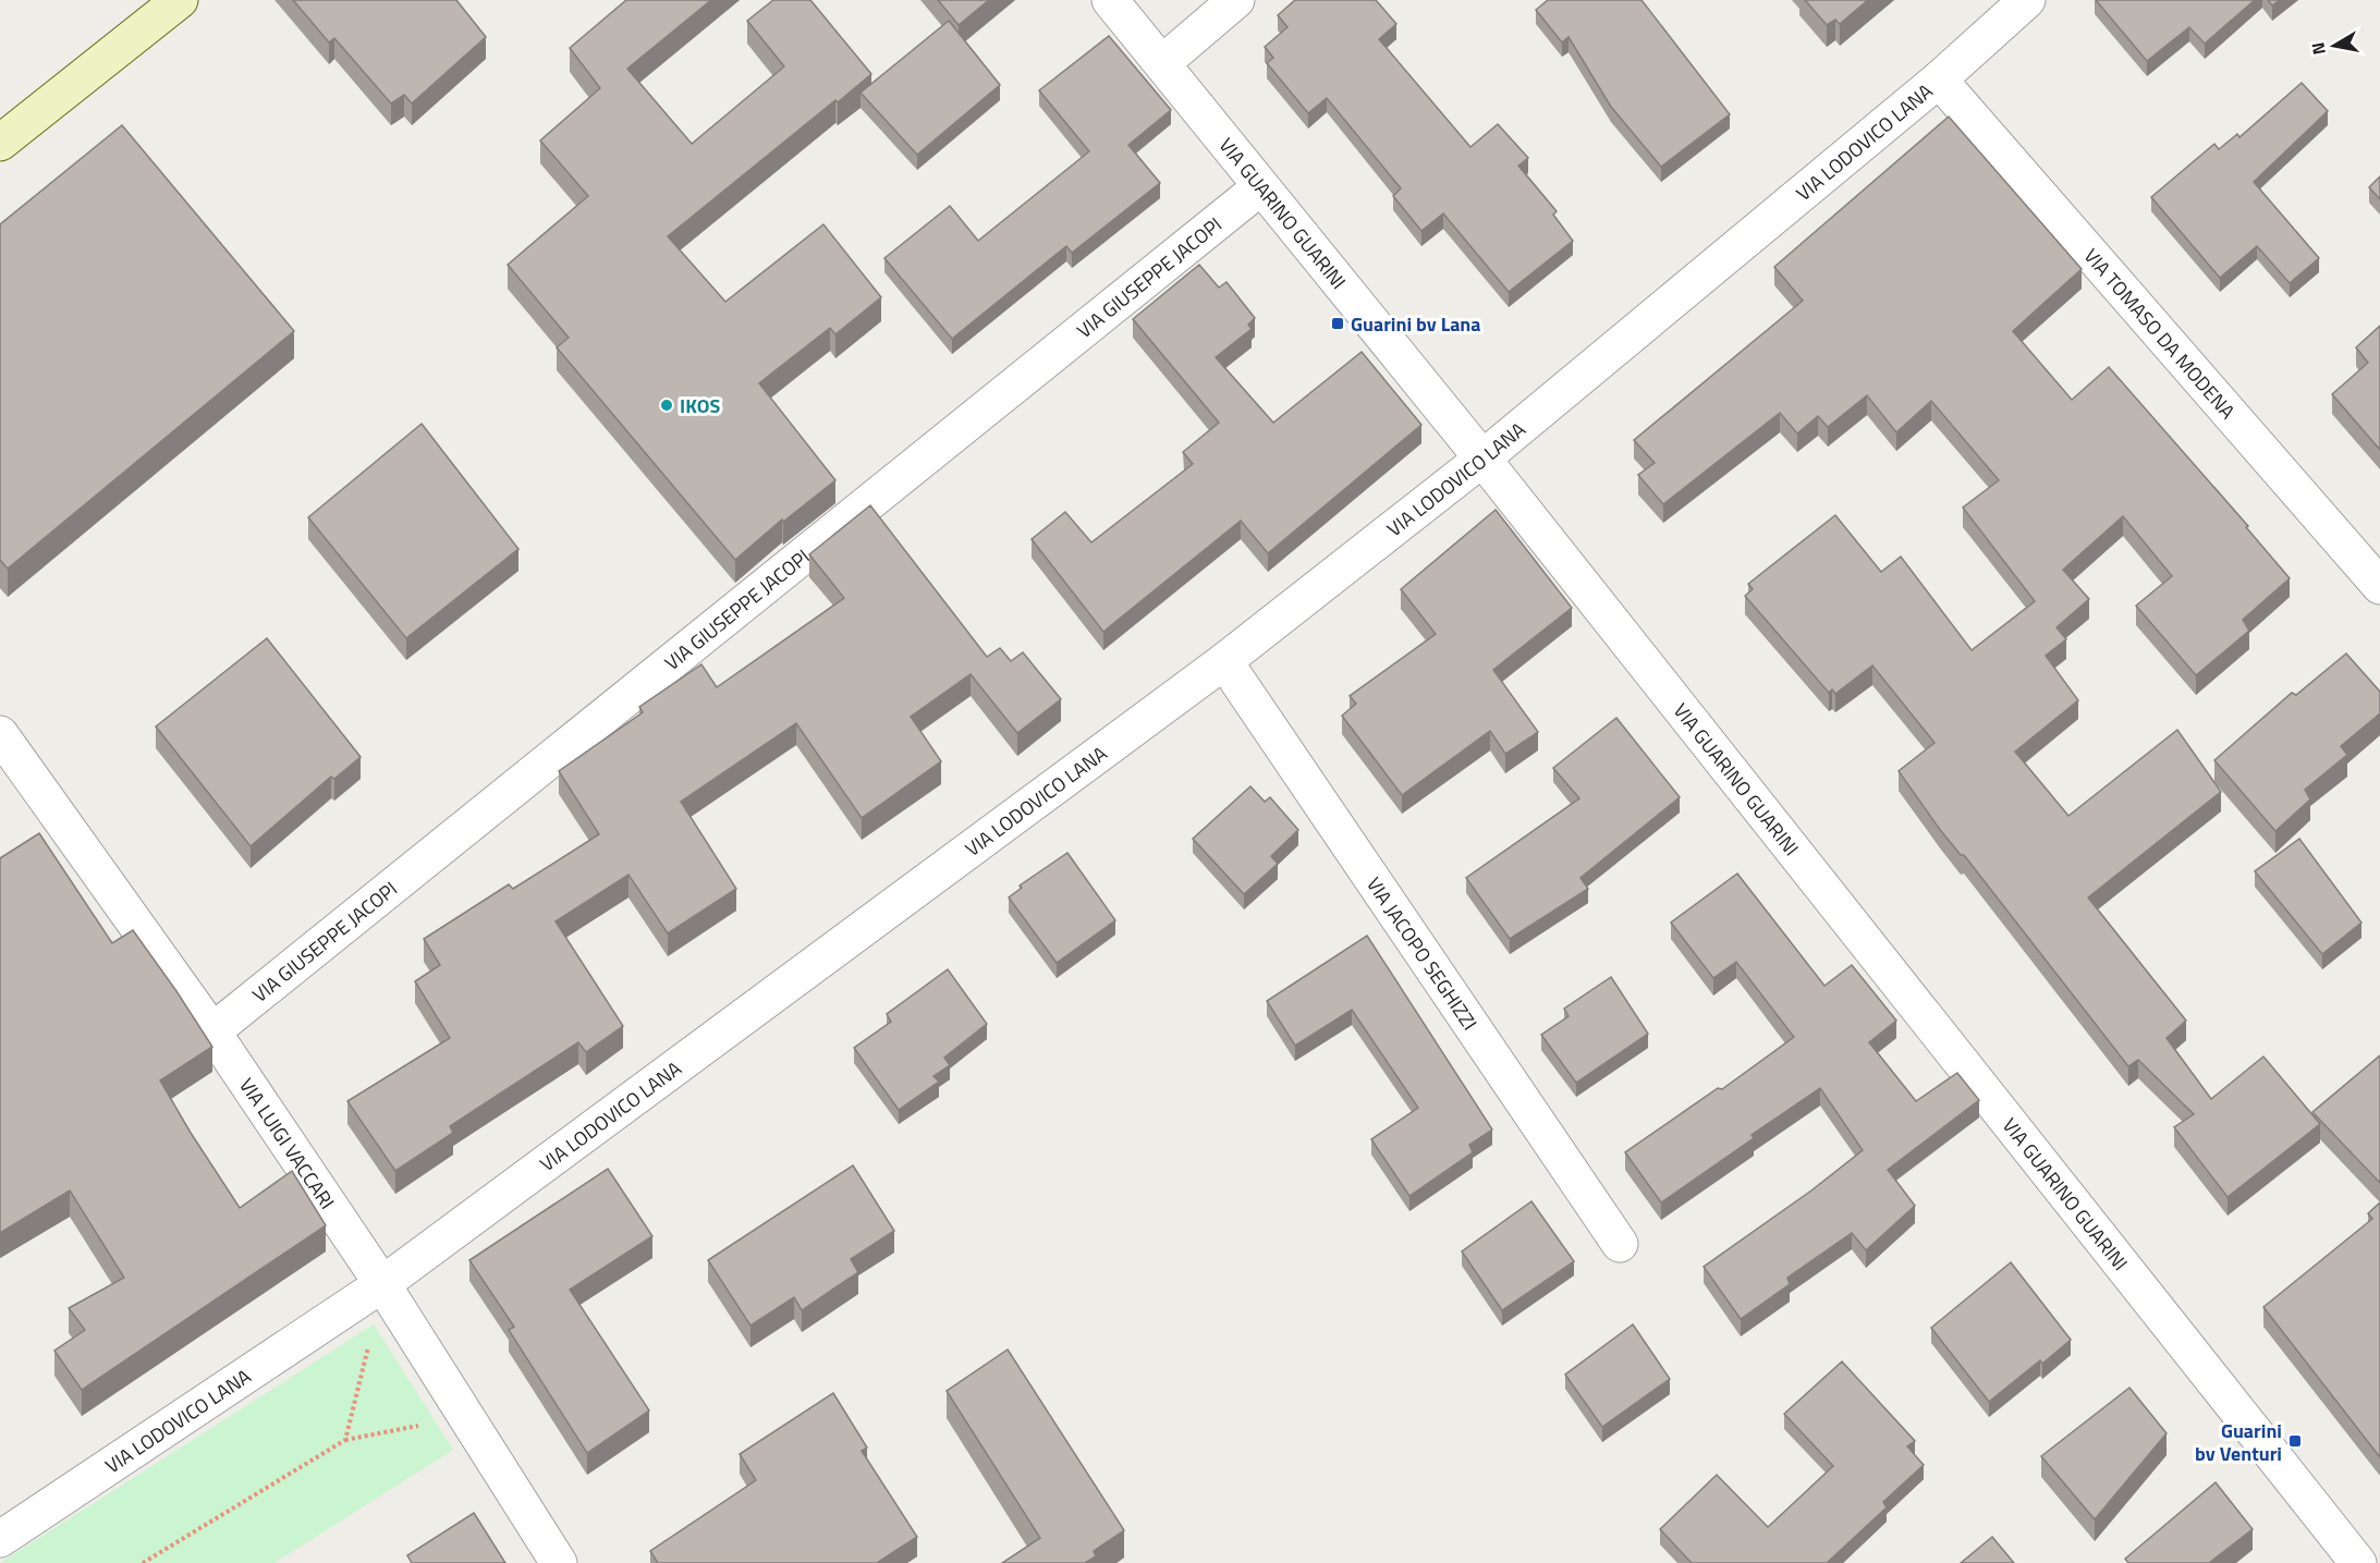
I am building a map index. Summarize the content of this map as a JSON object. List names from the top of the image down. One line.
{"streets":{"street":["VIA LODOVICO LANA","VIA GUARINO GUARINI","VIA GIUSEPPE JACOPI","VIA TOMASO DA MODENA","VIA JACOPO SEGHIZZI","VIA LUIGI VACCARI"]},"crossings":[["VIA LODOVICO LANA","VIA GUARINO GUARINI"],["VIA LODOVICO LANA","VIA TOMASO DA MODENA"],["VIA LODOVICO LANA","VIA JACOPO SEGHIZZI"],["VIA LODOVICO LANA","VIA LUIGI VACCARI"],["VIA GUARINO GUARINI","VIA GIUSEPPE JACOPI"],["VIA GIUSEPPE JACOPI","VIA LUIGI VACCARI"]],"places":{"transit":["Guarini bv Lana","Guarini bv Venturi"],"other":["IKOS"]},"north":"left"}
